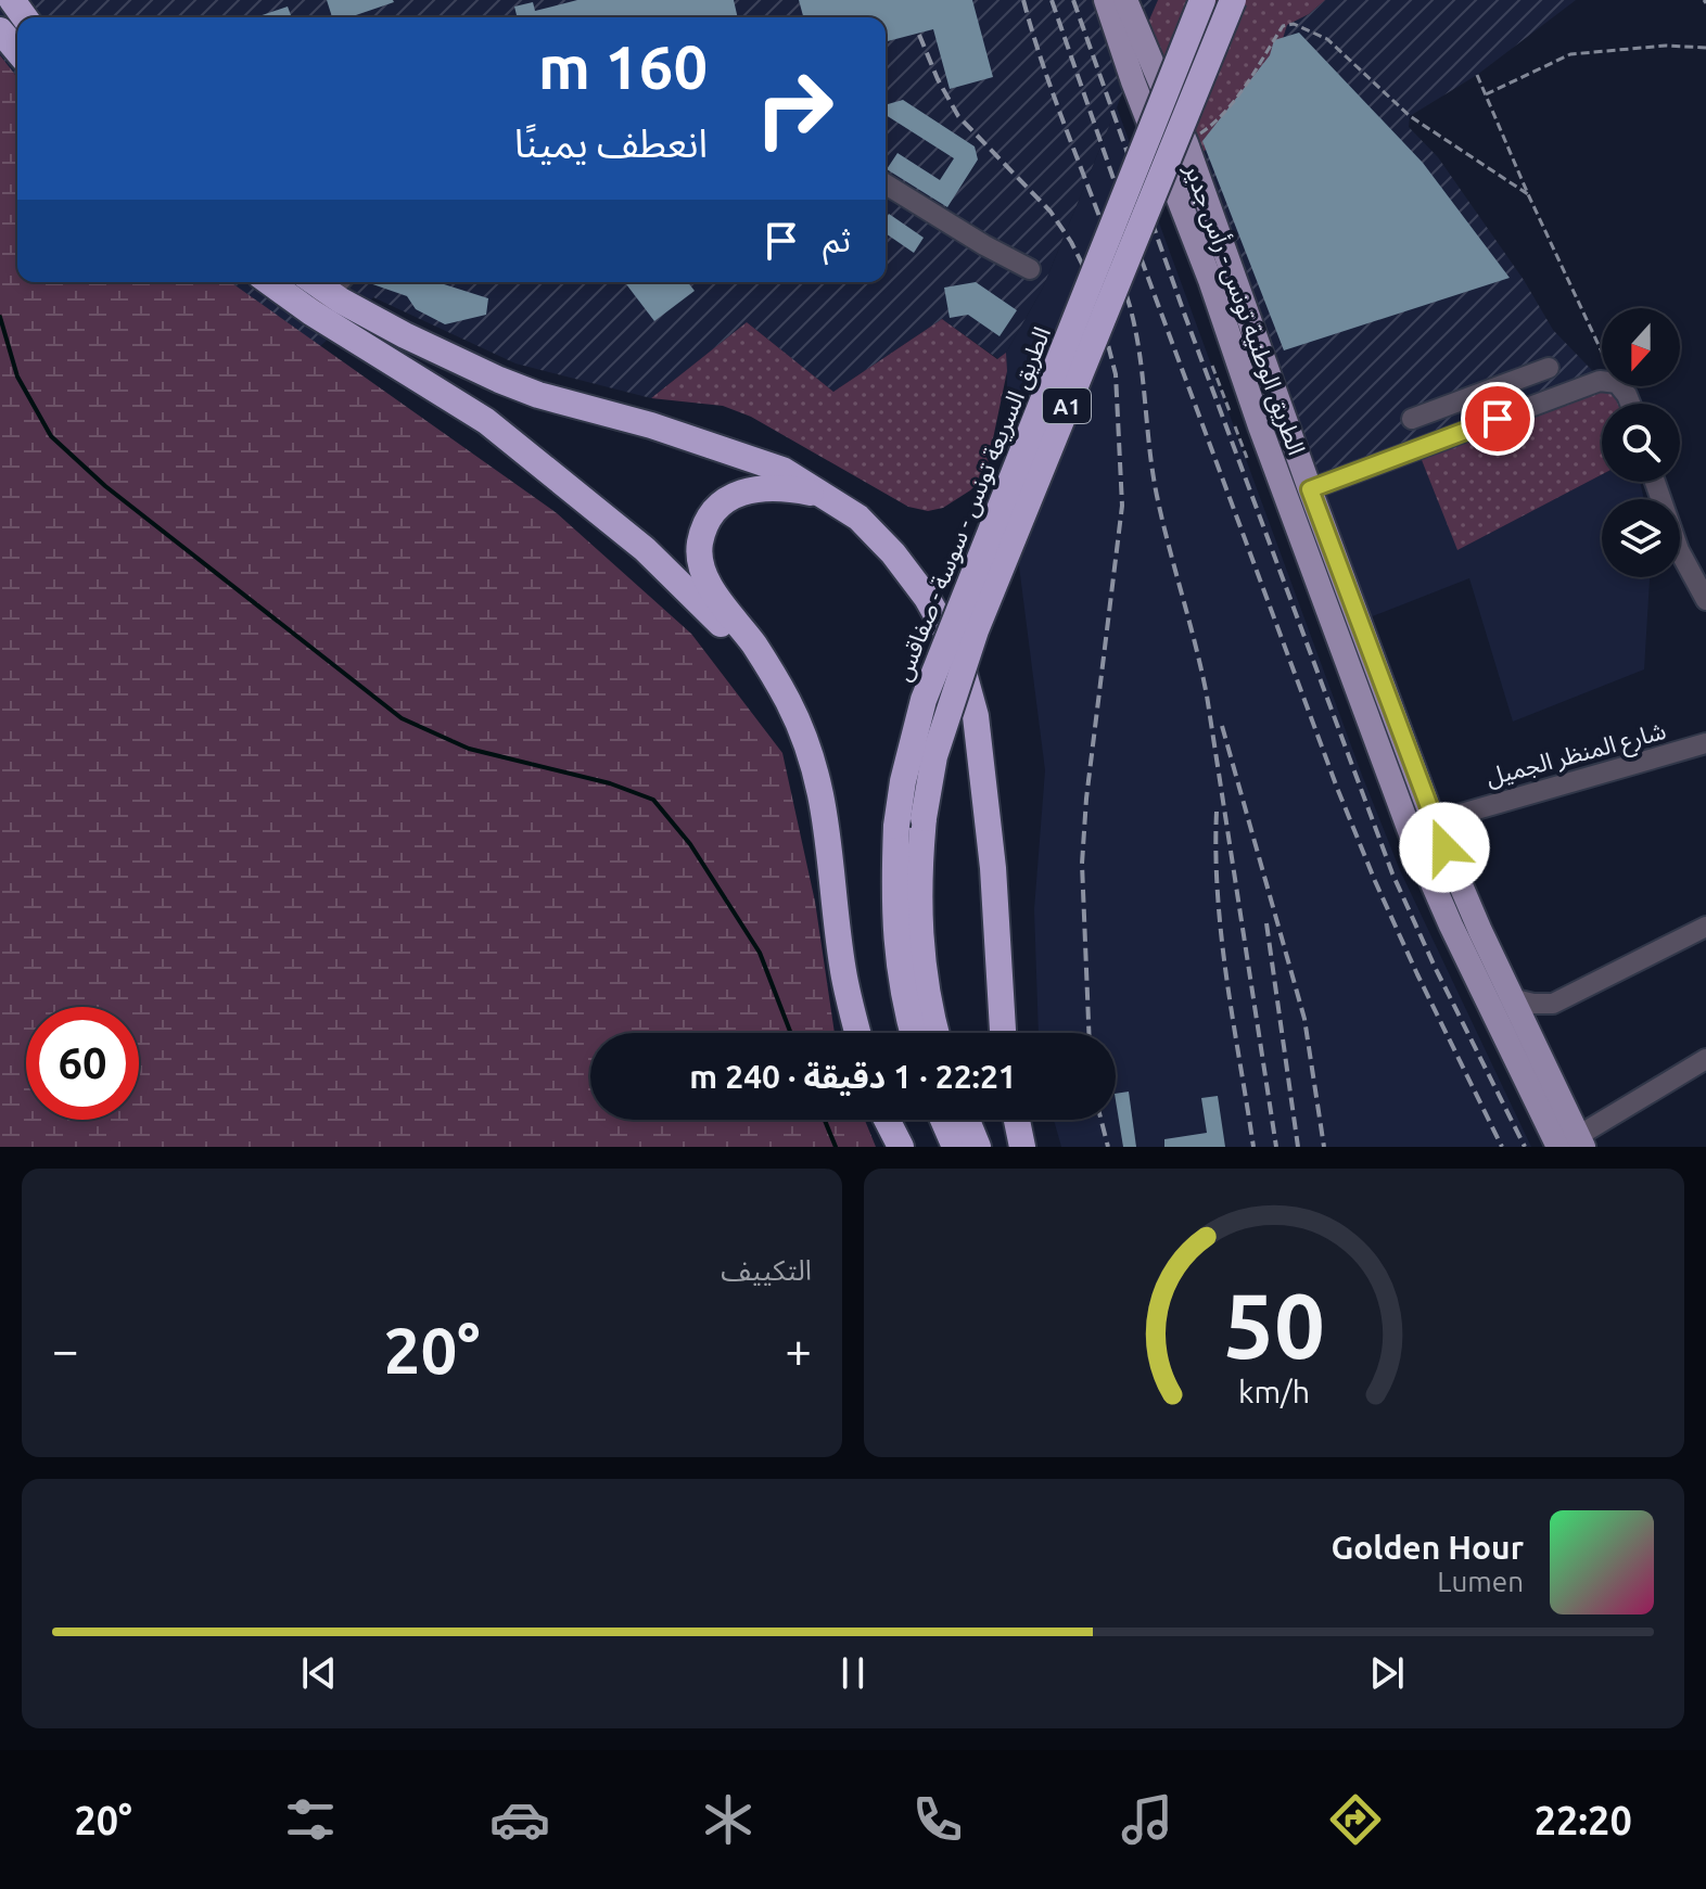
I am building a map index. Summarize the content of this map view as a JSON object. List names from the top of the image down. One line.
{"streets":{"highway":["A1","الطريق السريعة تونس - سوسة - صفاقس"],"main road":["الطريق الوطنية تونس - رأس جدير"],"street":["شارع المنظر الجميل"]},"crossings":[["الطريق الوطنية تونس - رأس جدير","شارع المنظر الجميل"]],"north":"bottom","page":{"turn":["160 m","انعطف يمينًا"],"then":"ثم","limit":"60","trip":"22:21 · 1 دقيقة · 240 m","tile":"التكييف","heat":["−","20°","+"],"song":["Golden Hour","Lumen"],"tabs":["22:20","20°"],"gauge":["50","km/h"]}}
